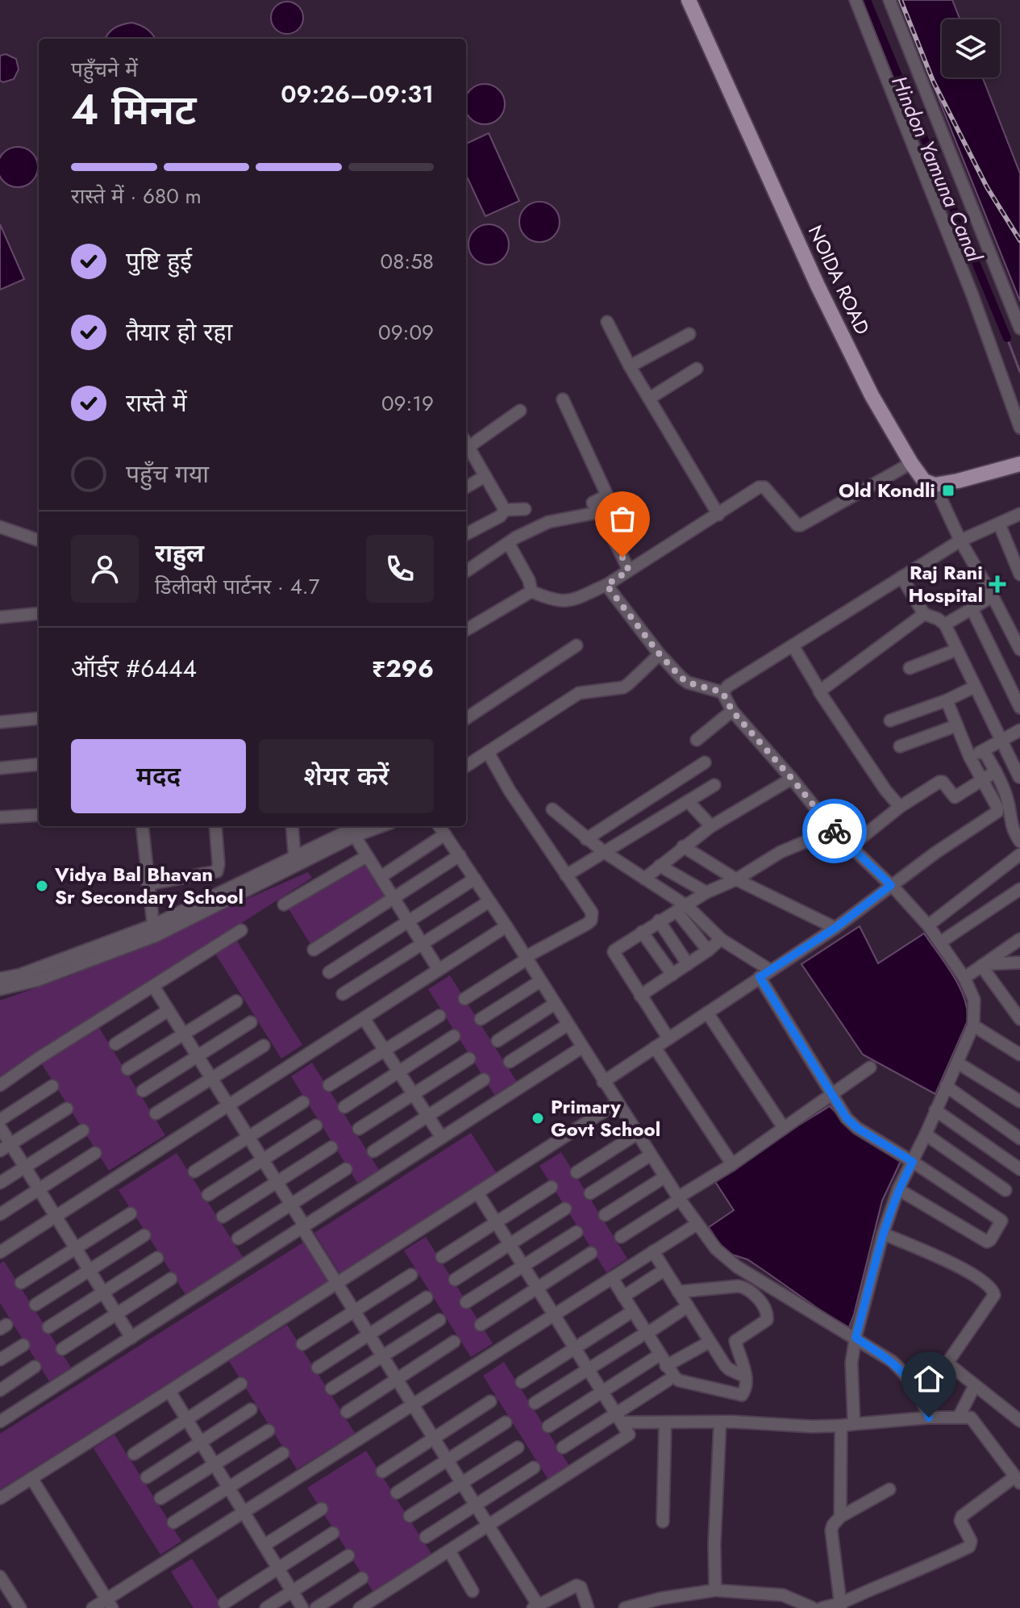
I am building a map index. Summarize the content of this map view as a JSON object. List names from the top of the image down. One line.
{"streets":{"main road":["NOIDA ROAD"]},"water":["Hindon Yamuna Canal"],"places":{"transit":["Old Kondli"],"health":["Raj Rani Hospital"],"other":["Vidya Bal Bhavan Sr Secondary School","Primary Govt School"]},"page":{"heading":["4 मिनट","पहुँचने में","09:26–09:31"],"panel":["राहुल","डिलीवरी पार्टनर · 4.7","ऑर्डर #6444","₹296"],"bar":"रास्ते में · 680 m","list":[["पुष्टि हुई","08:58"],["तैयार हो रहा","09:09"],["रास्ते में","09:19"],"पहुँच गया"],"buttons":["मदद","शेयर करें"]}}
